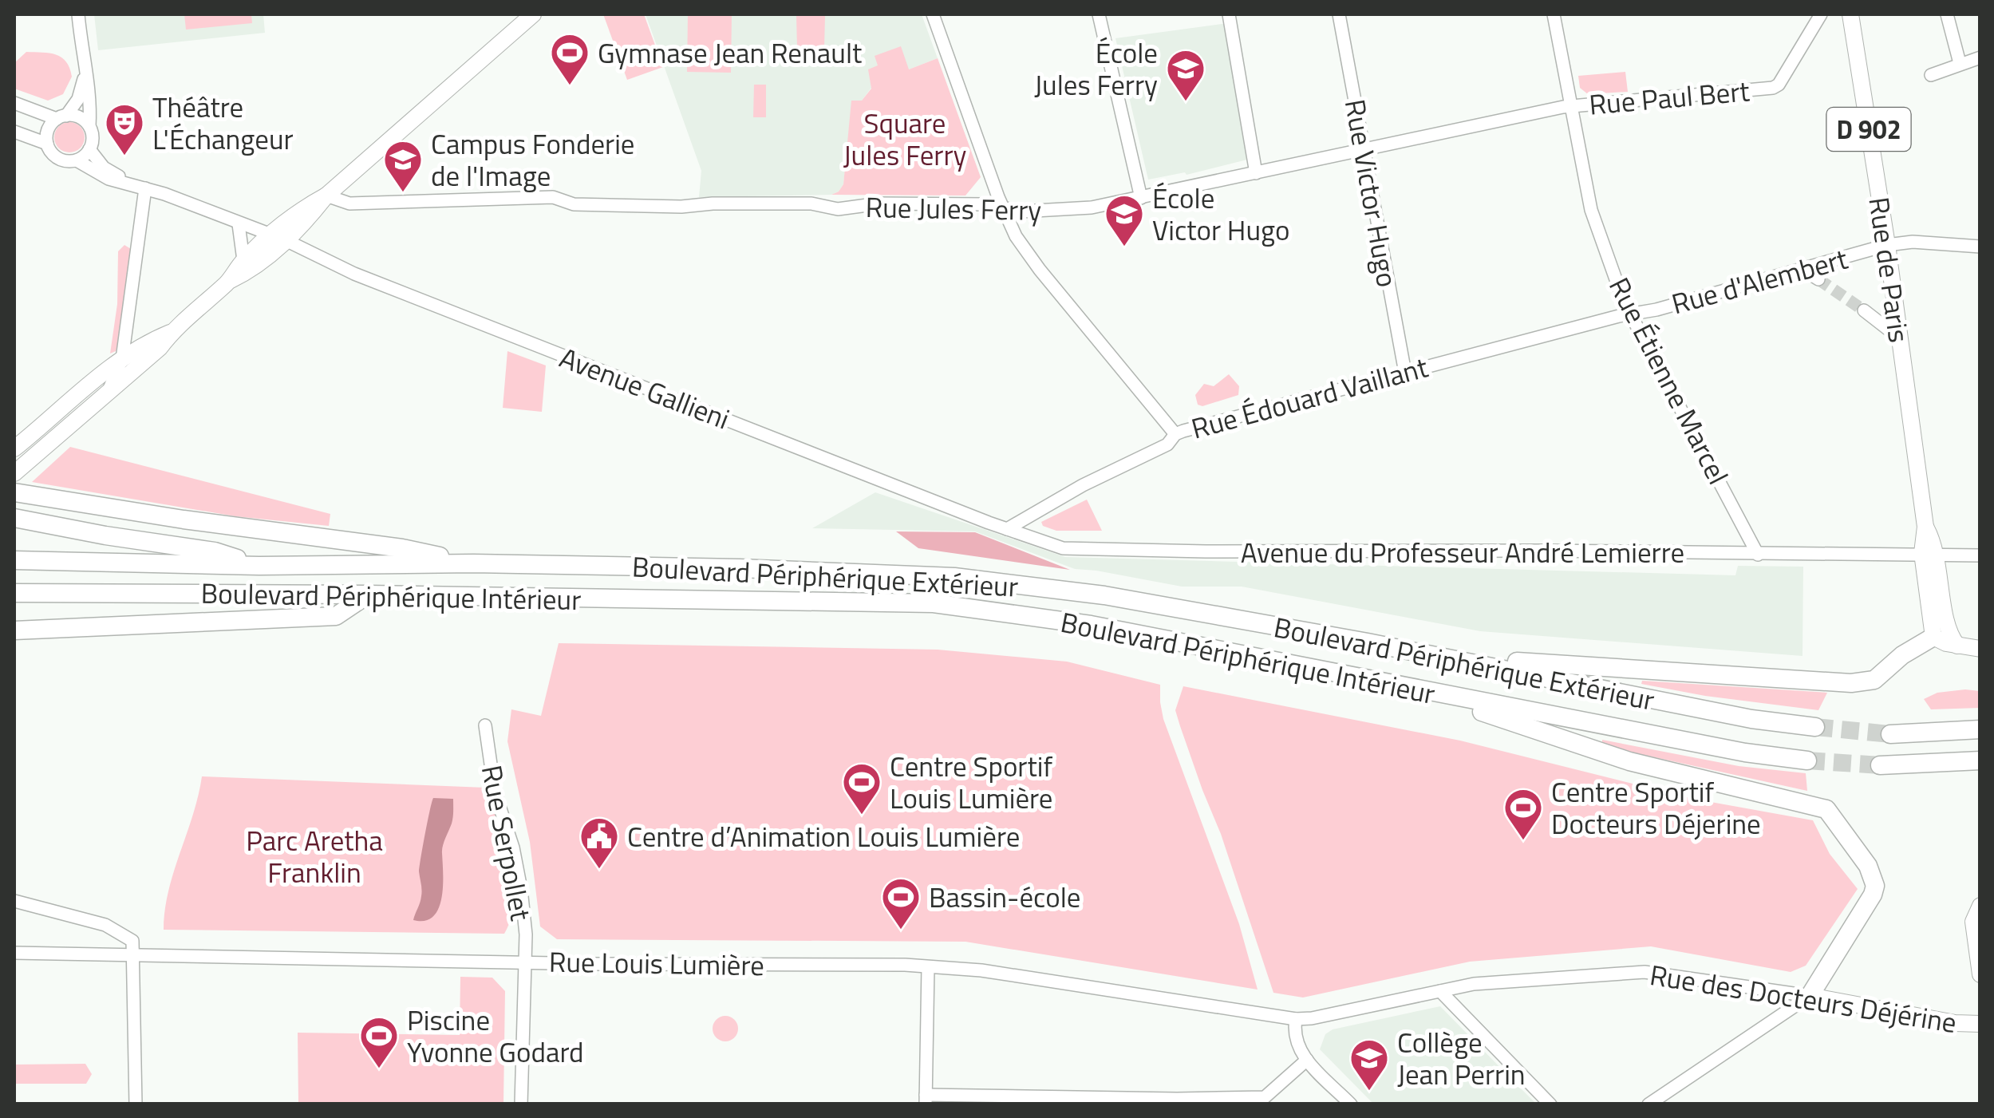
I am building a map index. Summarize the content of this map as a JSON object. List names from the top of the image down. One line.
{"streets":{"highway":["Boulevard Périphérique Extérieur","Boulevard Périphérique Intérieur"],"main road":["D 902","Rue de Paris","Rue des Docteurs Déjérine"],"street":["Rue Paul Bert","Rue Victor Hugo","Rue Jules Ferry","Rue d'Alembert","Rue Étienne Marcel","Avenue Gallieni","Rue Édouard Vaillant","Avenue du Professeur André Lemierre","Rue Serpollet","Rue Louis Lumière"]},"crossings":[["Rue Paul Bert","Rue Jules Ferry"],["Rue Paul Bert","Rue Étienne Marcel"],["Rue Victor Hugo","Rue Jules Ferry"],["Rue Victor Hugo","Rue Édouard Vaillant"],["Rue Jules Ferry","Rue Étienne Marcel"],["Rue de Paris","Rue d'Alembert"],["Rue de Paris","Avenue du Professeur André Lemierre"],["Rue d'Alembert","Rue Étienne Marcel"],["Rue d'Alembert","Rue Édouard Vaillant"],["Rue Étienne Marcel","Rue Édouard Vaillant"],["Rue Étienne Marcel","Avenue du Professeur André Lemierre"],["Avenue Gallieni","Rue Édouard Vaillant"],["Avenue Gallieni","Avenue du Professeur André Lemierre"],["Rue Édouard Vaillant","Avenue du Professeur André Lemierre"],["Rue Serpollet","Rue Louis Lumière"],["Rue Louis Lumière","Rue des Docteurs Déjérine"]],"parks":["Square Jules Ferry","Parc Aretha Franklin"],"places":{"sports":["Gymnase Jean Renault","Centre Sportif Louis Lumière","Centre Sportif Docteurs Déjerine","Bassin-école","Piscine Yvonne Godard"],"school or university":["École Jules Ferry","Campus Fonderie de l'Image","École Victor Hugo","Collège Jean Perrin"],"theatre":["Théâtre L'Échangeur"],"public building":["Centre d’Animation Louis Lumière"]}}
